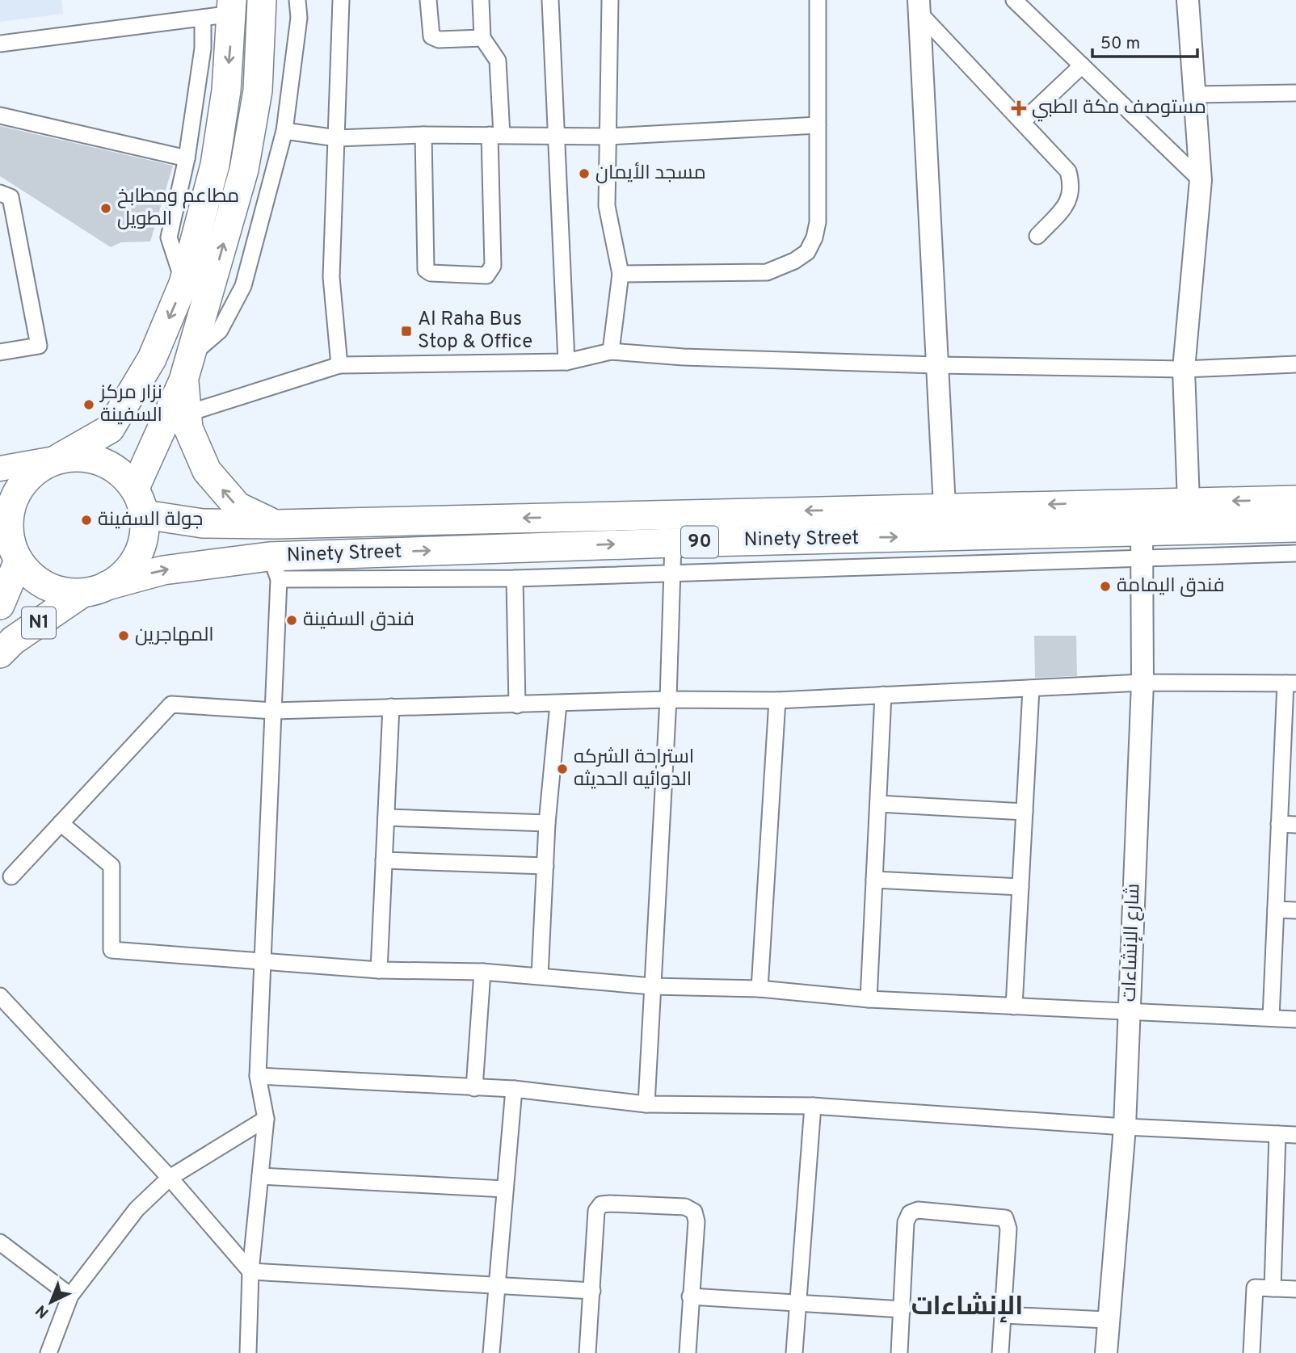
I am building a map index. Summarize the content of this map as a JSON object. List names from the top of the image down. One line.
{"streets":{"highway":["Ninety Street","90","N1"],"street":["شارع الإنشاءات"]},"crossings":[["Ninety Street","N1"],["Ninety Street","شارع الإنشاءات"]],"districts":["الإنشاءات"],"places":{"health":["مستوصف مكة الطبي"],"other":["مسجد الأيمان","مطاعم ومطابخ الطويل","نزار مركز السفينة","جولة السفينة","فندق اليمامة","فندق السفينة","المهاجرين","استراحة الشركه الدوائيه الحديثه"],"transit":["Al Raha Bus Stop & Office"]},"scale_bar":"50 m","north":"bottom left"}
